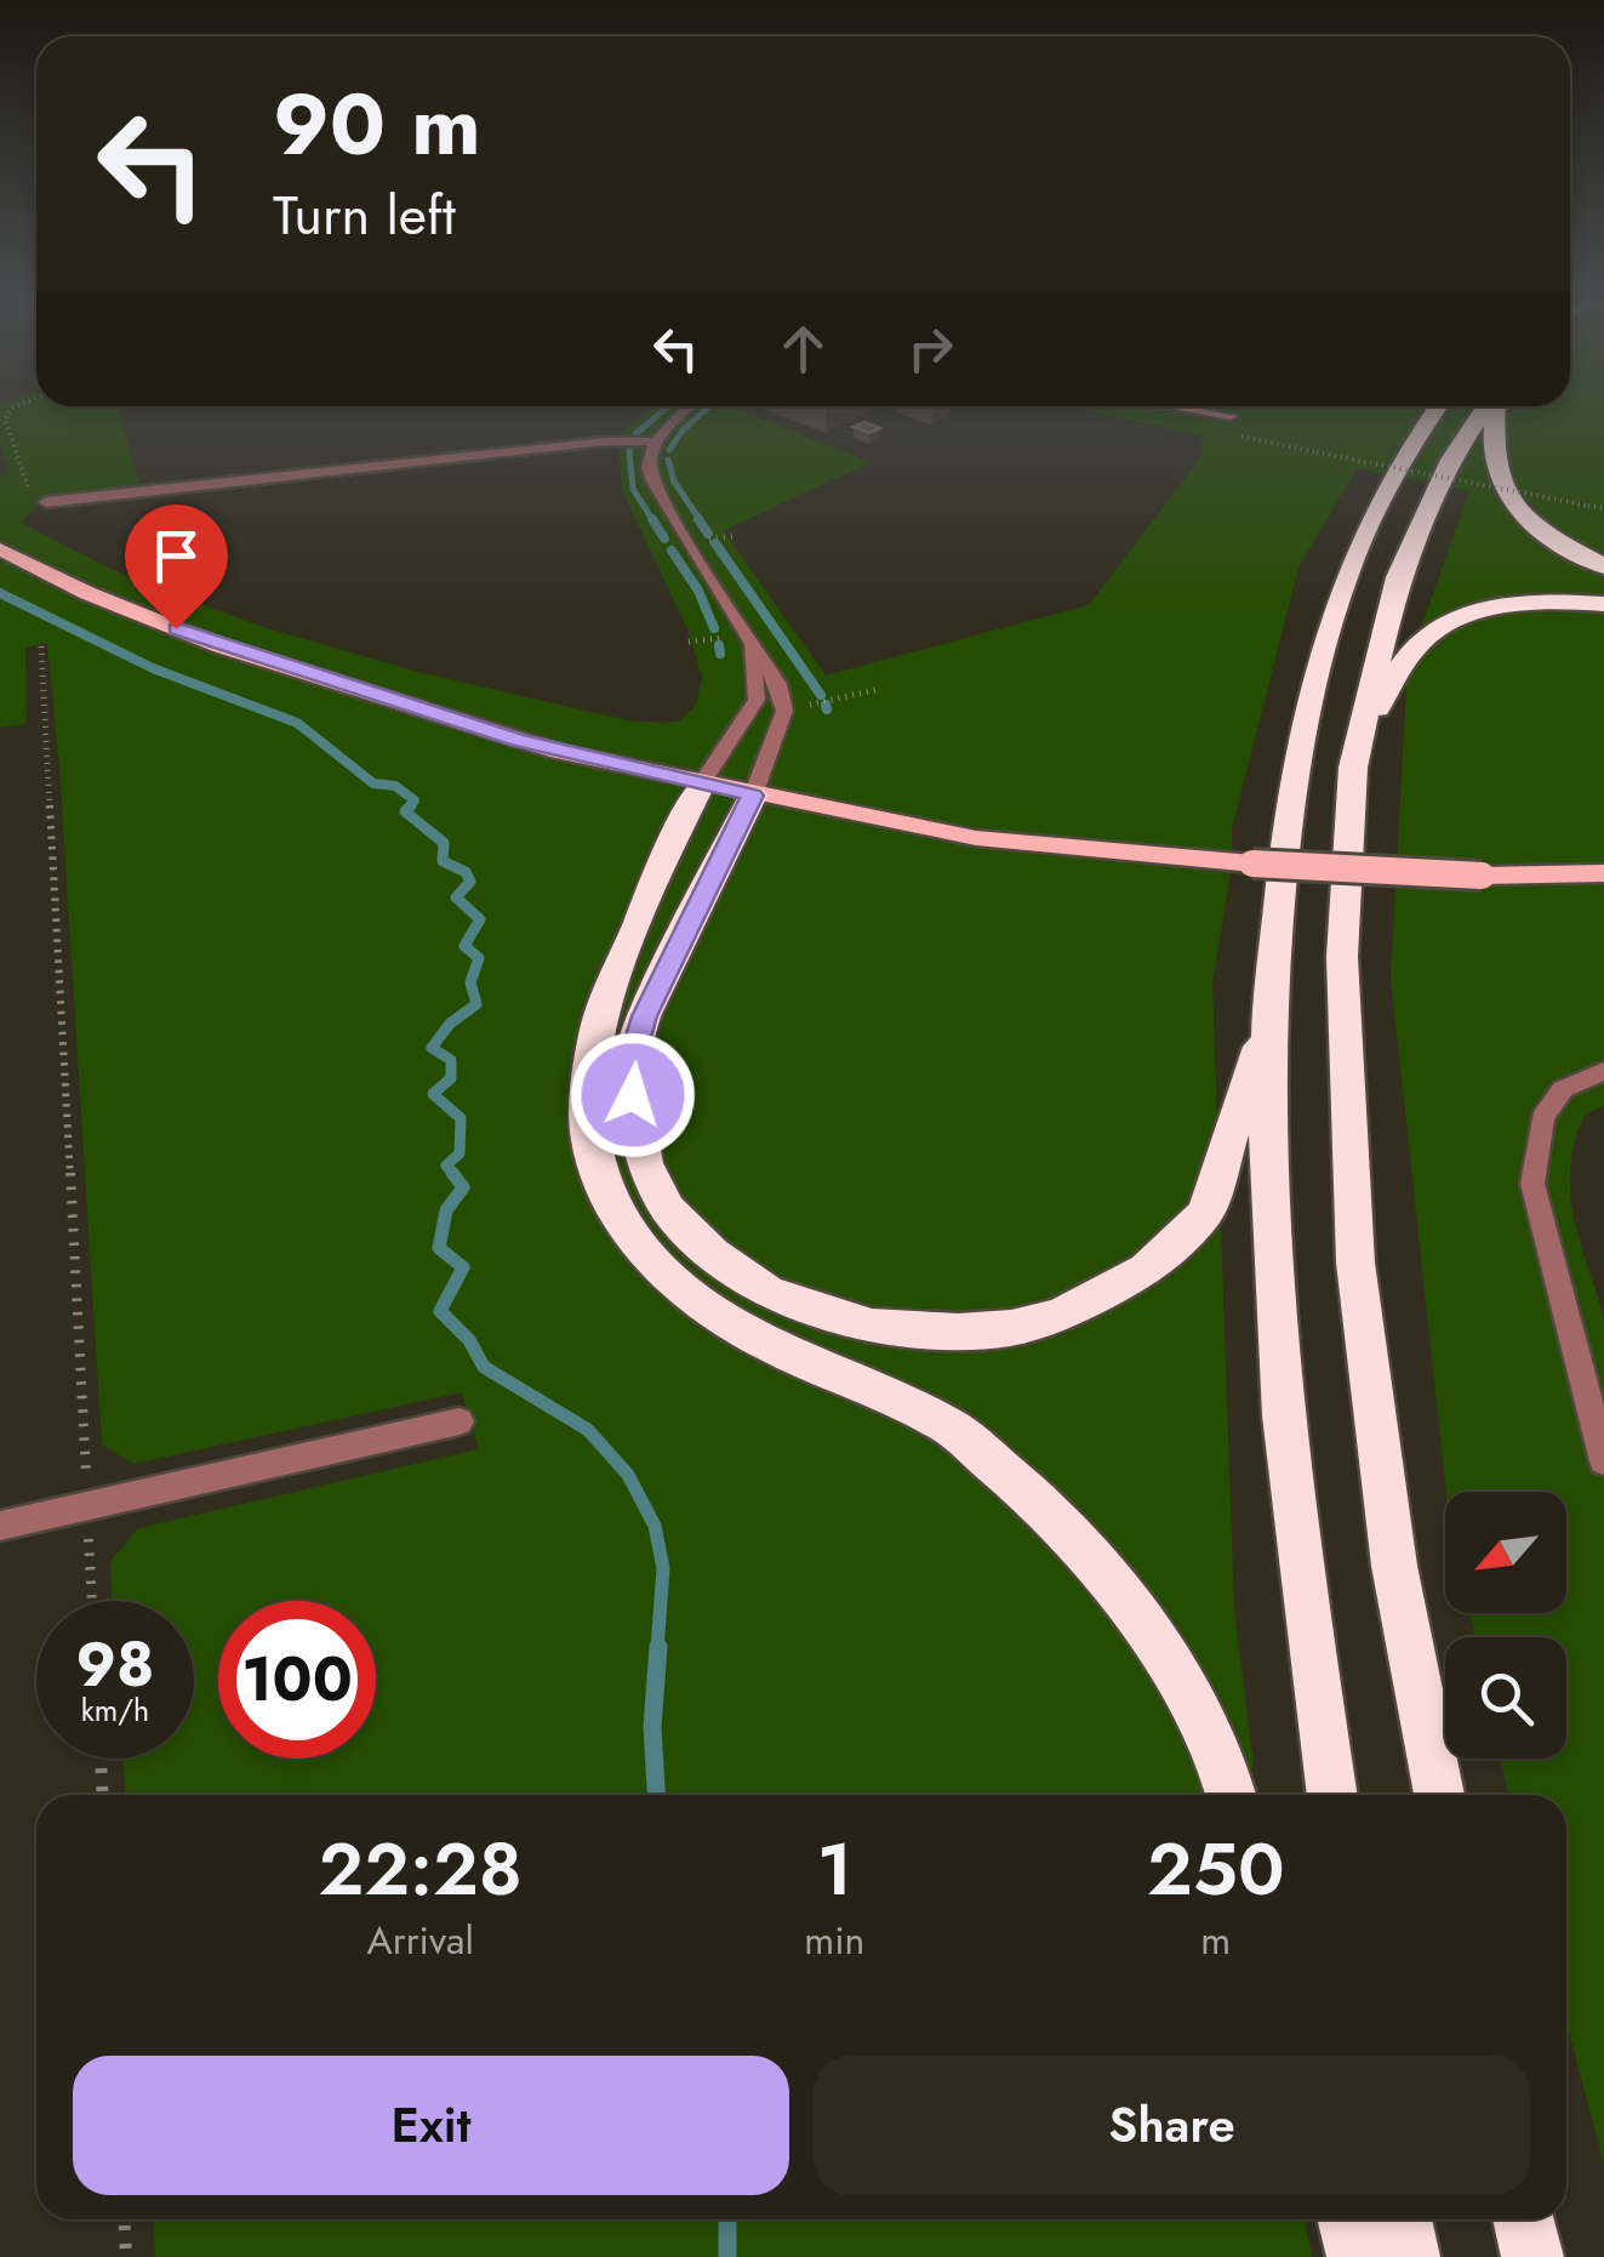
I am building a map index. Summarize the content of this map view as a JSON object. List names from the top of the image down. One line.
{"north":"bottom left","page":{"turn":["90 m","Turn left"],"speed":"98 km/h","limit":"100","eta":["22:28","Arrival","1","min","250","m"],"buttons":["Exit","Share"]}}
